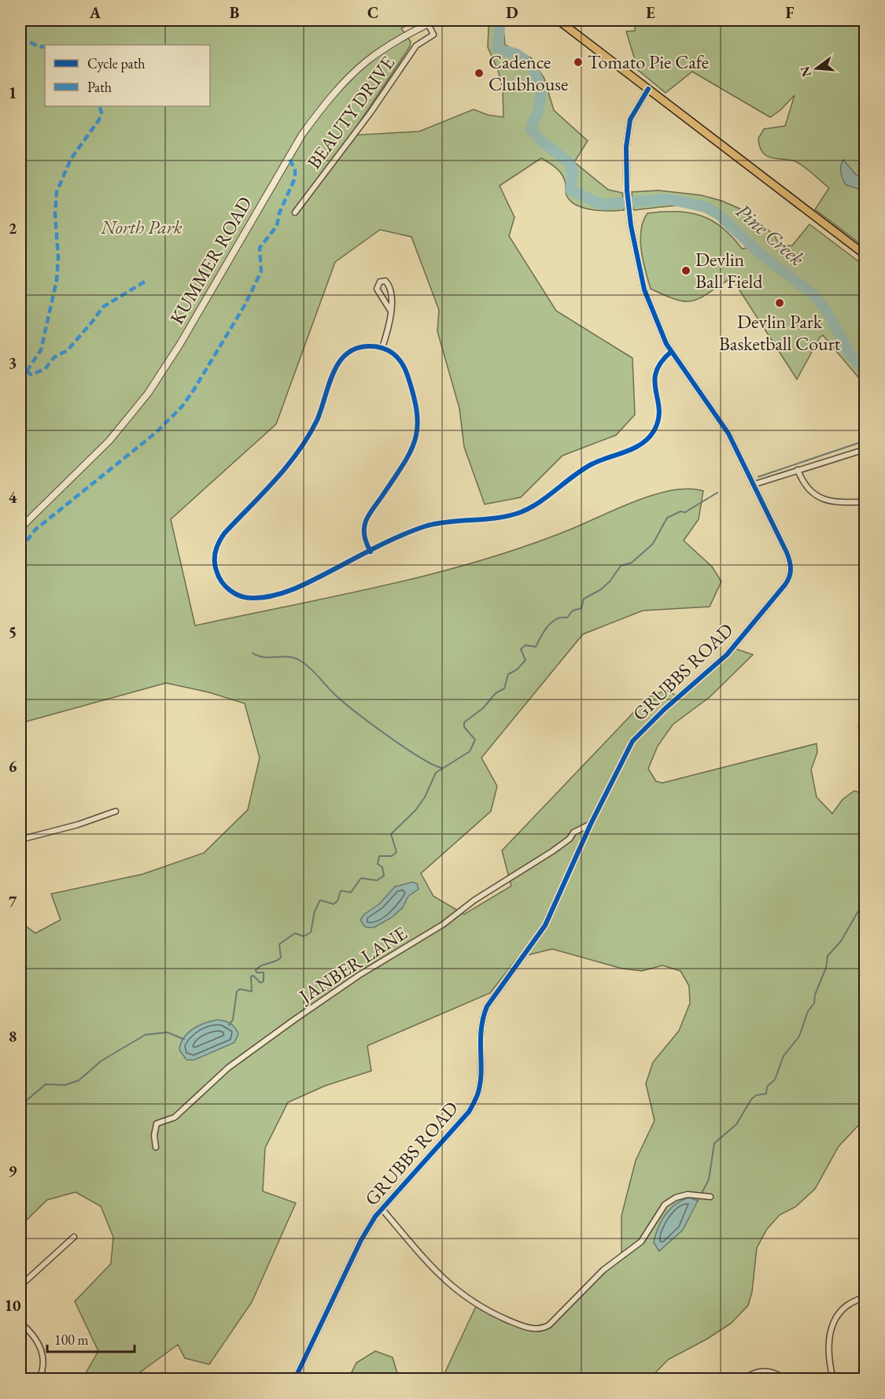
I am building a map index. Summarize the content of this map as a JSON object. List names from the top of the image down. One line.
{"streets":{"street":["BEAUTY DRIVE","KUMMER ROAD","GRUBBS ROAD","JANBER LANE"]},"crossings":[["BEAUTY DRIVE","KUMMER ROAD"],["GRUBBS ROAD","JANBER LANE"]],"water":["Pine Creek"],"parks":["North Park"],"places":["Tomato Pie Cafe","Cadence Clubhouse","Devlin Ball Field","Devlin Park Basketball Court"],"legend":["Cycle path","Path"],"scale_bar":"100 m","north":"left","grid":{"columns":["A","B","C","D","E","F"],"rows":["1","2","3","4","5","6","7","8","9","10"]}}
